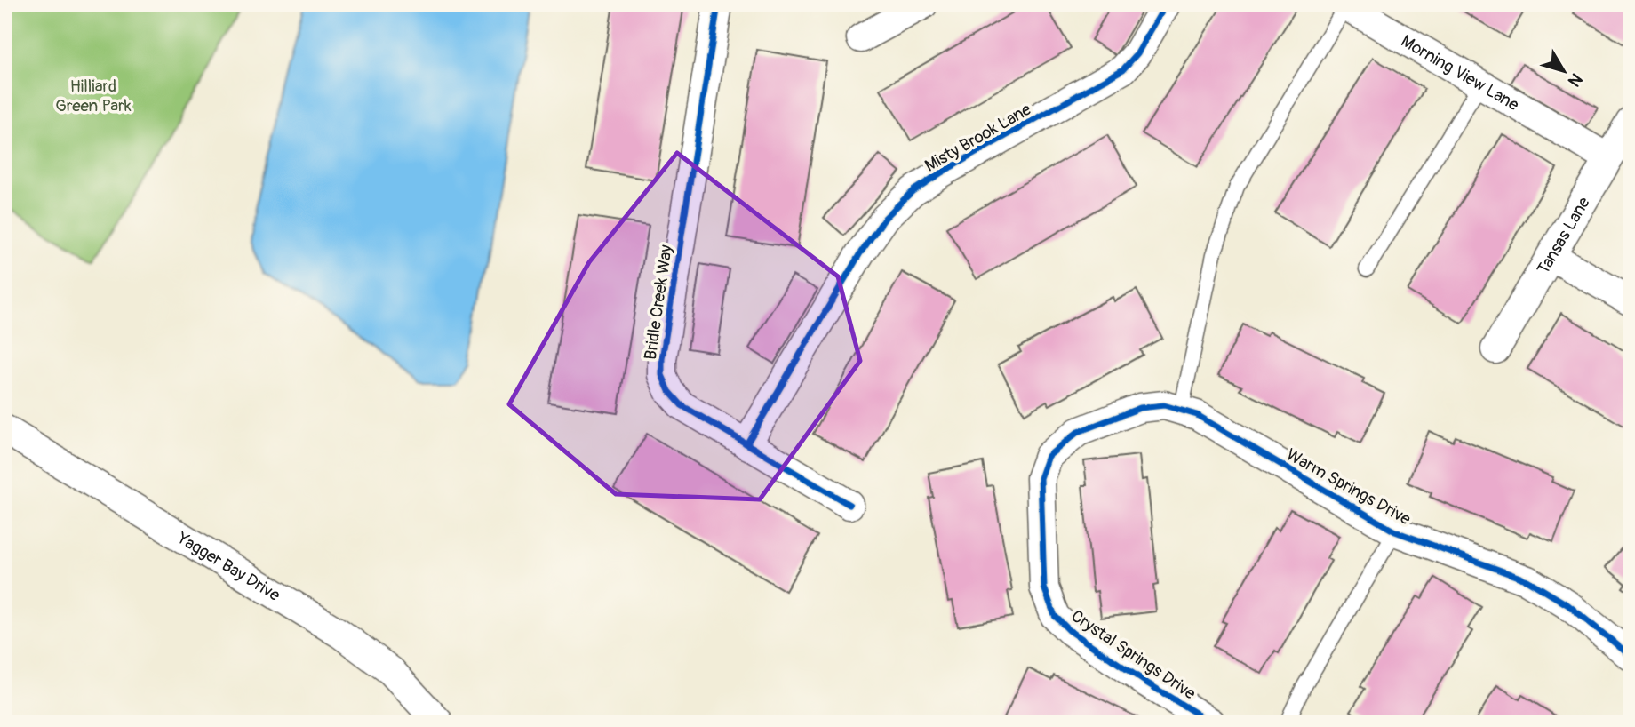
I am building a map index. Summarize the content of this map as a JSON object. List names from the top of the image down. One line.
{"streets":{"street":["Morning View Lane","Misty Brook Lane","Tansas Lane","Bridle Creek Way","Warm Springs Drive","Yagger Bay Drive","Crystal Springs Drive"]},"crossings":[["Morning View Lane","Tansas Lane"],["Misty Brook Lane","Bridle Creek Way"],["Warm Springs Drive","Crystal Springs Drive"]],"parks":["Hilliard Green Park"],"north":"bottom right"}
